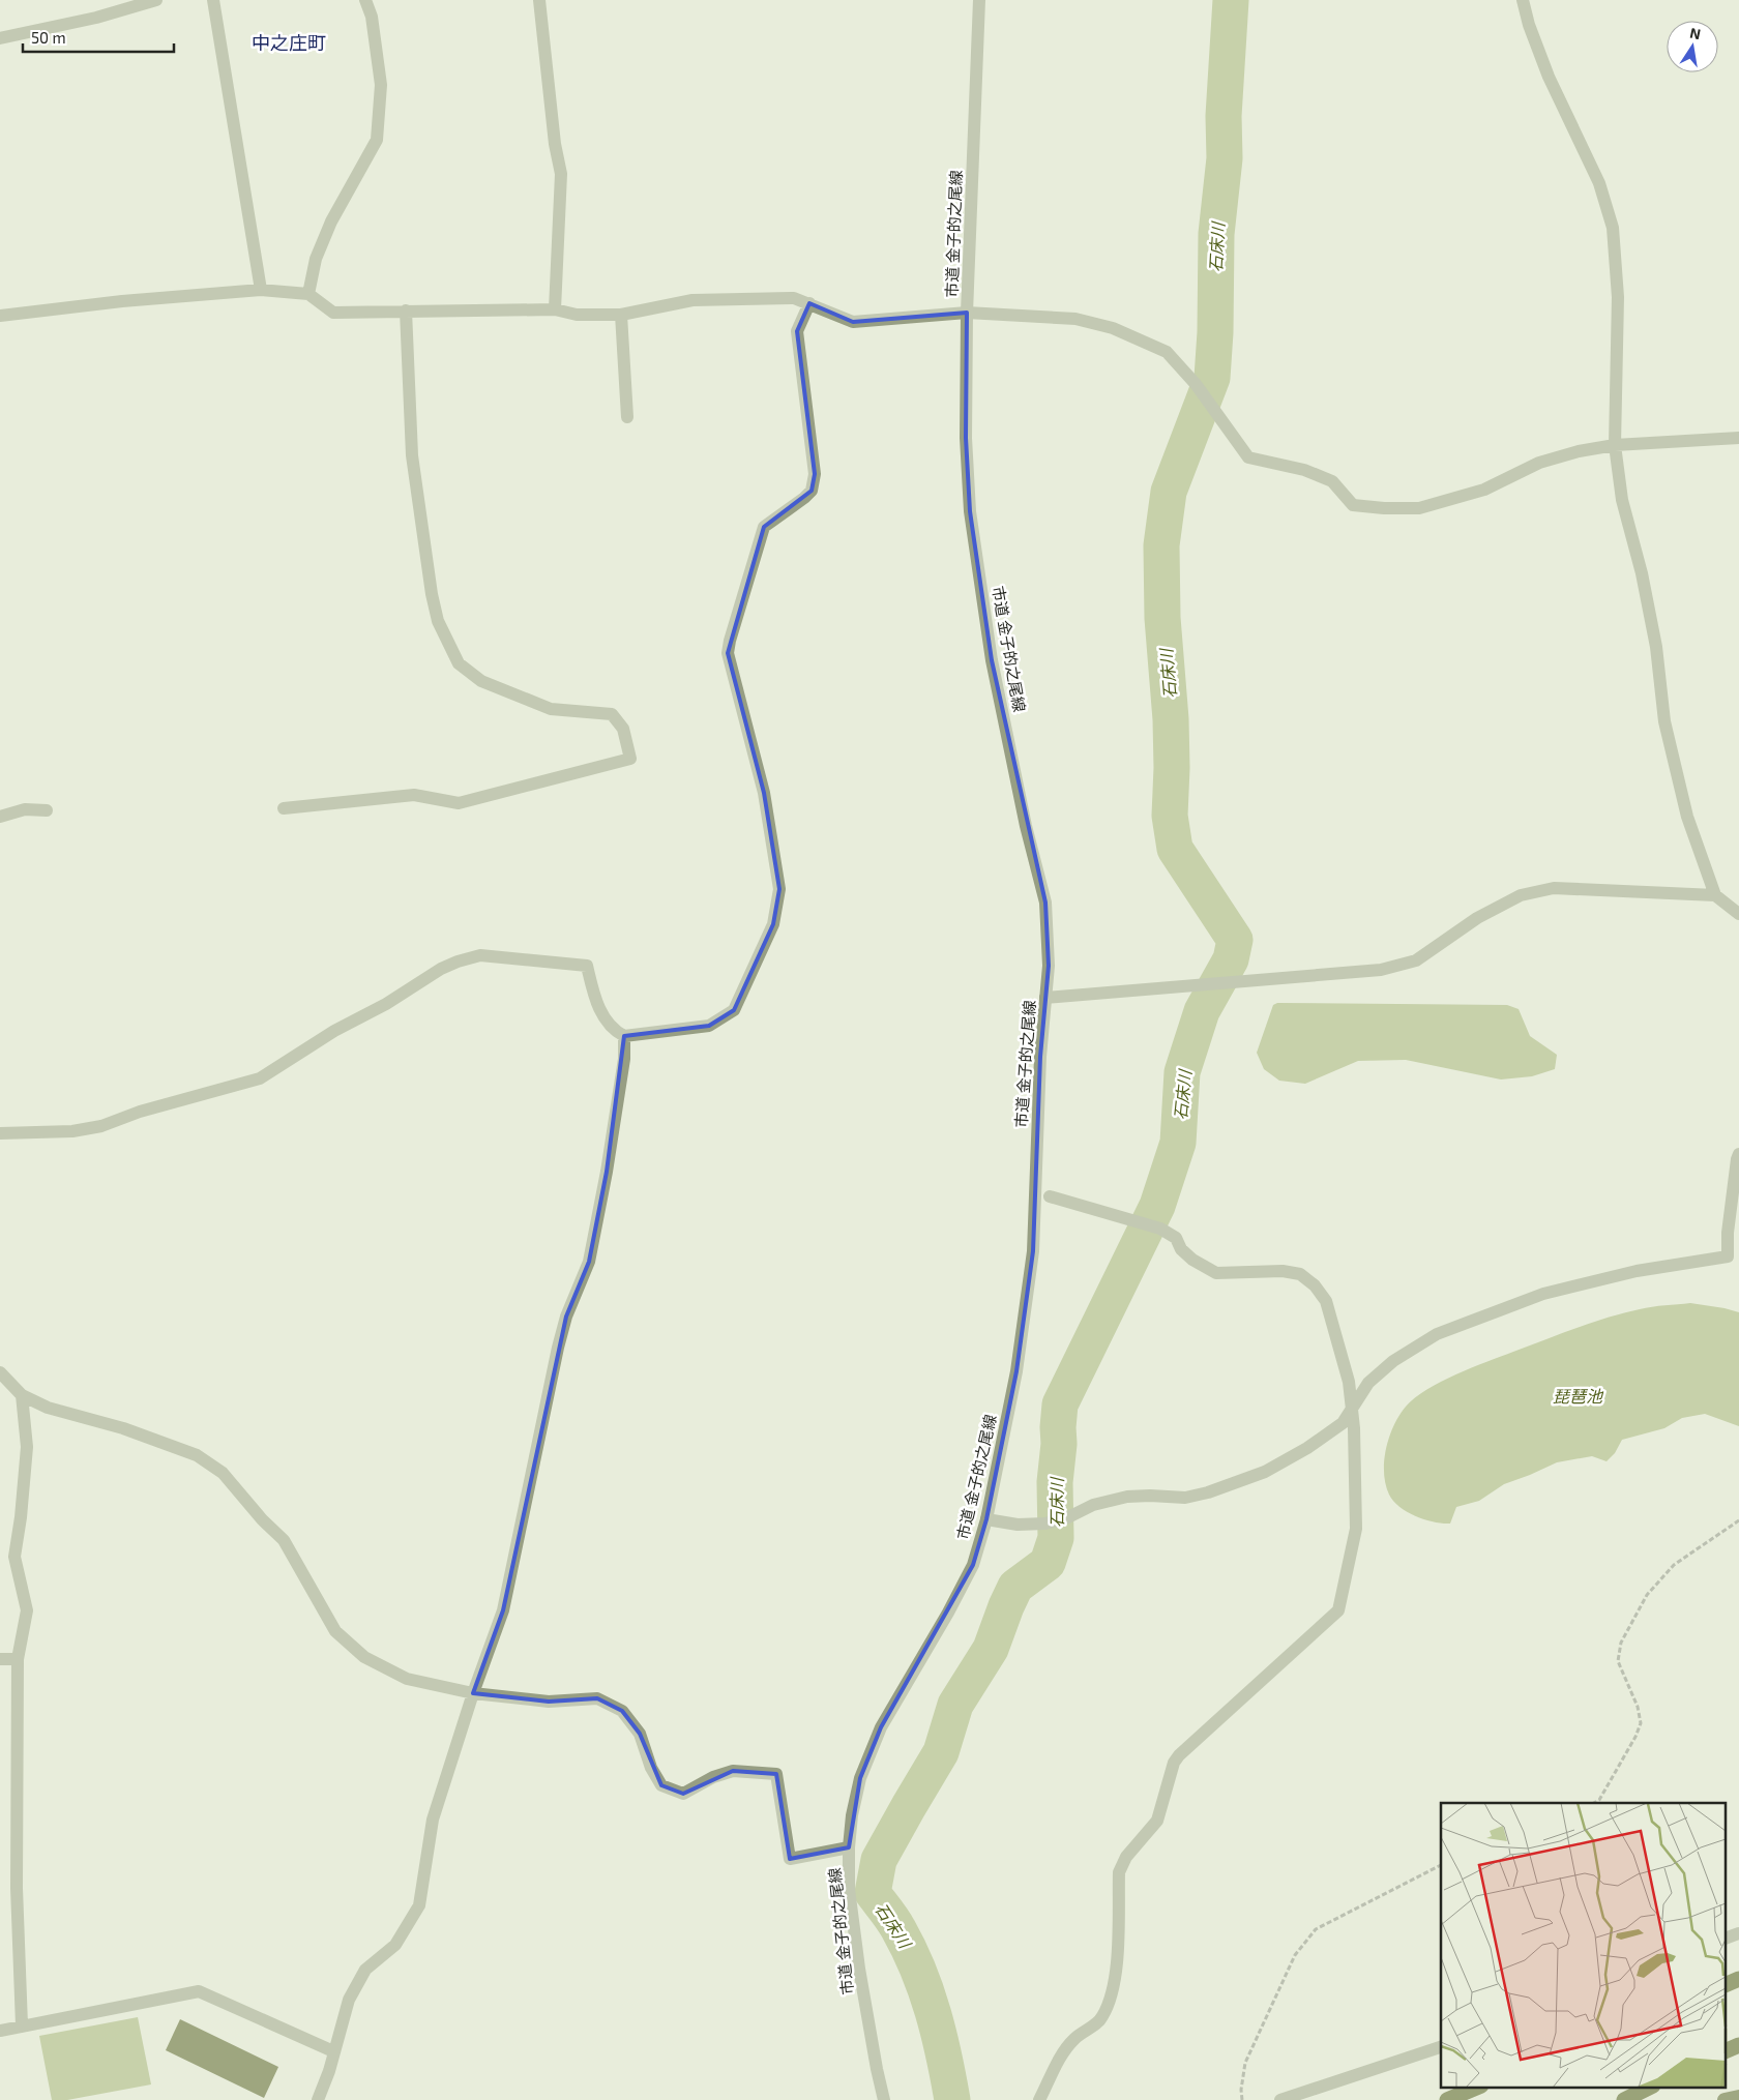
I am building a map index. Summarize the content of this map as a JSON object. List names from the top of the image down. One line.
{"streets":{"street":["市道 金子的之尾線"]},"districts":["中之庄町"],"water":["石床川","琵琶池"],"scale_bar":"50 m","north":"top"}
